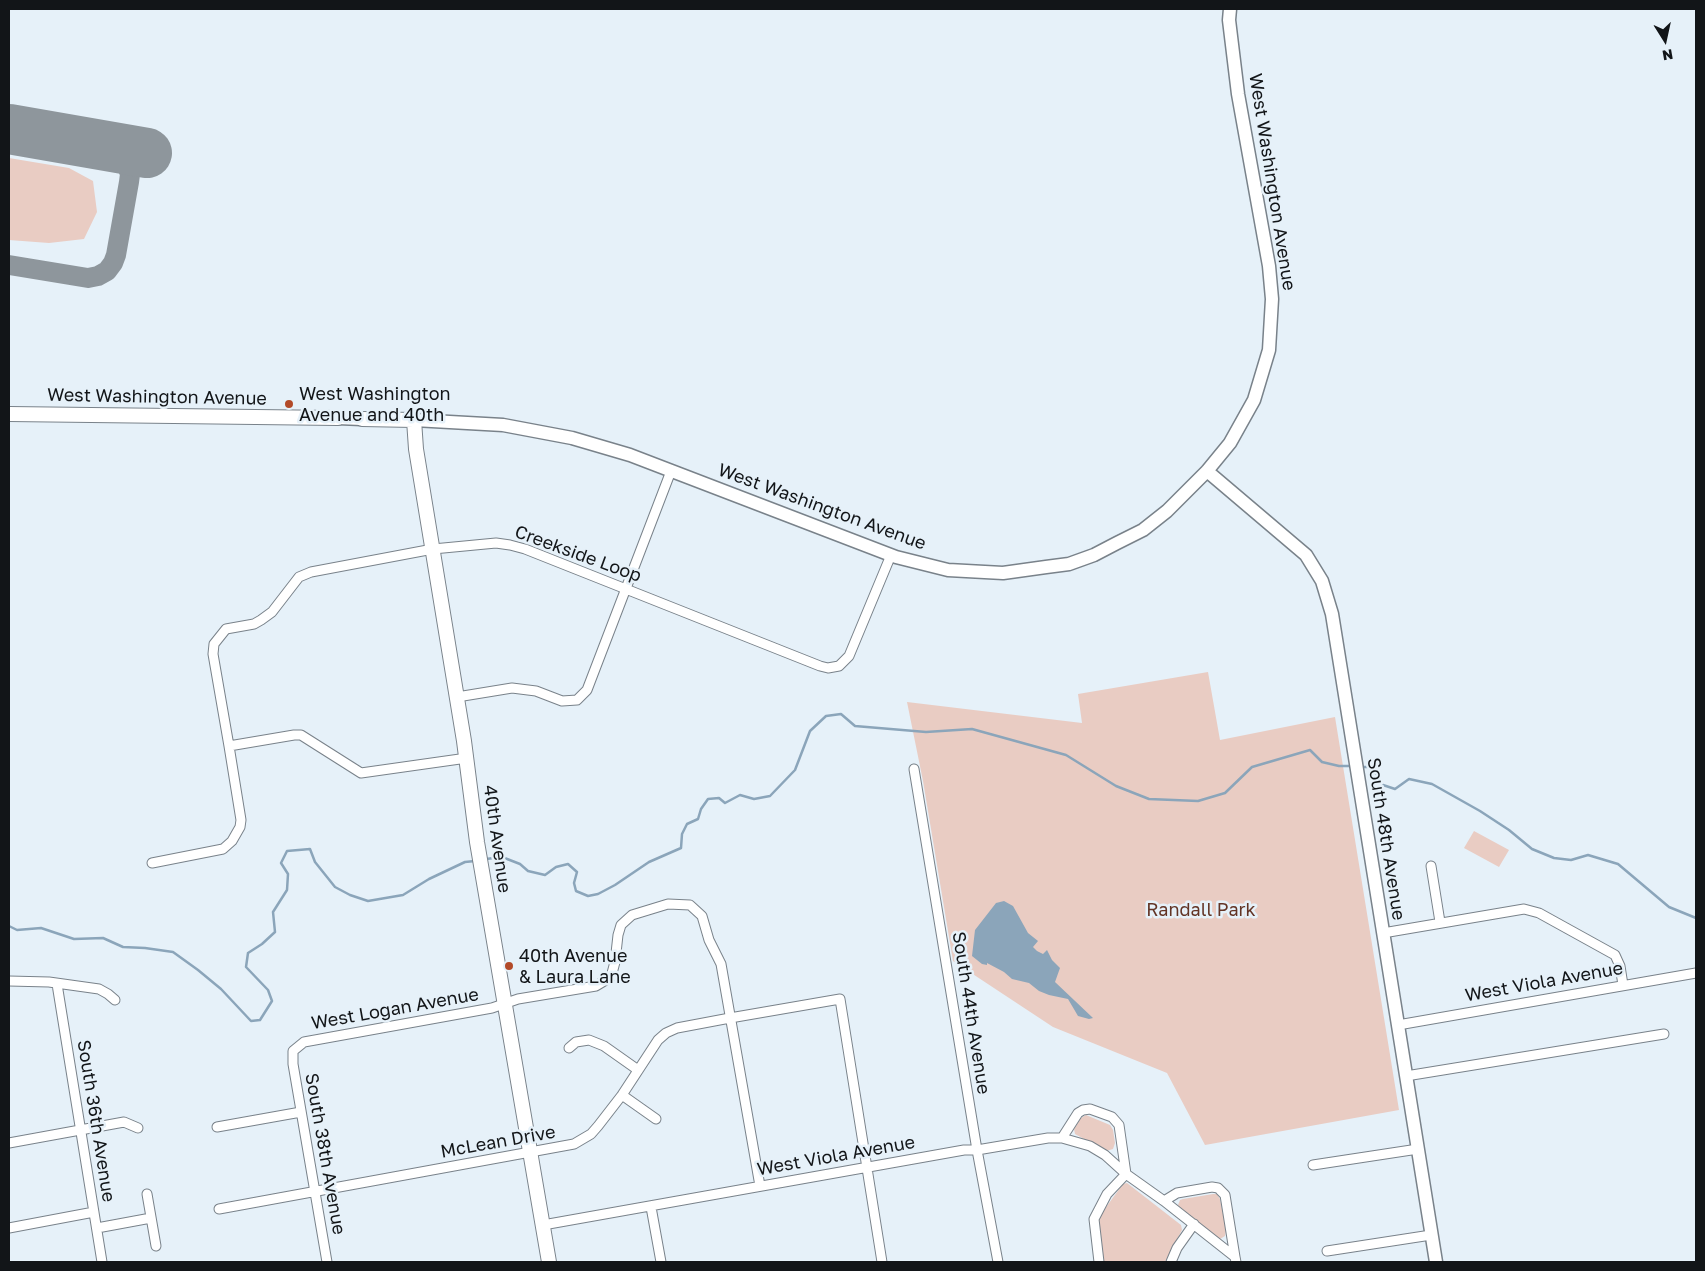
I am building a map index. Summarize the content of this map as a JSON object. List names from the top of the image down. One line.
{"streets":{"main road":["West Washington Avenue","40th Avenue","South 48th Avenue"],"street":["Creekside Loop","West Viola Avenue","West Logan Avenue","South 44th Avenue","South 36th Avenue","McLean Drive","South 38th Avenue"]},"crossings":[["West Washington Avenue","Creekside Loop"],["West Washington Avenue","40th Avenue"],["West Washington Avenue","South 48th Avenue"],["Creekside Loop","40th Avenue"],["40th Avenue","West Viola Avenue"],["40th Avenue","West Logan Avenue"],["40th Avenue","McLean Drive"],["South 48th Avenue","West Viola Avenue"],["West Viola Avenue","West Logan Avenue"],["West Viola Avenue","South 44th Avenue"],["West Viola Avenue","McLean Drive"],["West Logan Avenue","McLean Drive"],["West Logan Avenue","South 38th Avenue"],["McLean Drive","South 38th Avenue"]],"parks":["Randall Park"],"places":["West Washington Avenue and 40th","40th Avenue & Laura Lane"],"north":"bottom"}
